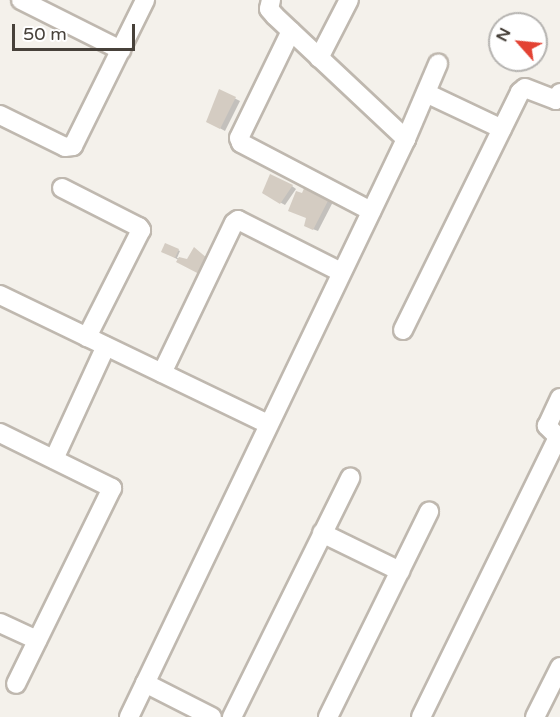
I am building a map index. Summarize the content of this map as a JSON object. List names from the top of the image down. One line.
{"scale_bar":"50 m","north":"top left"}
